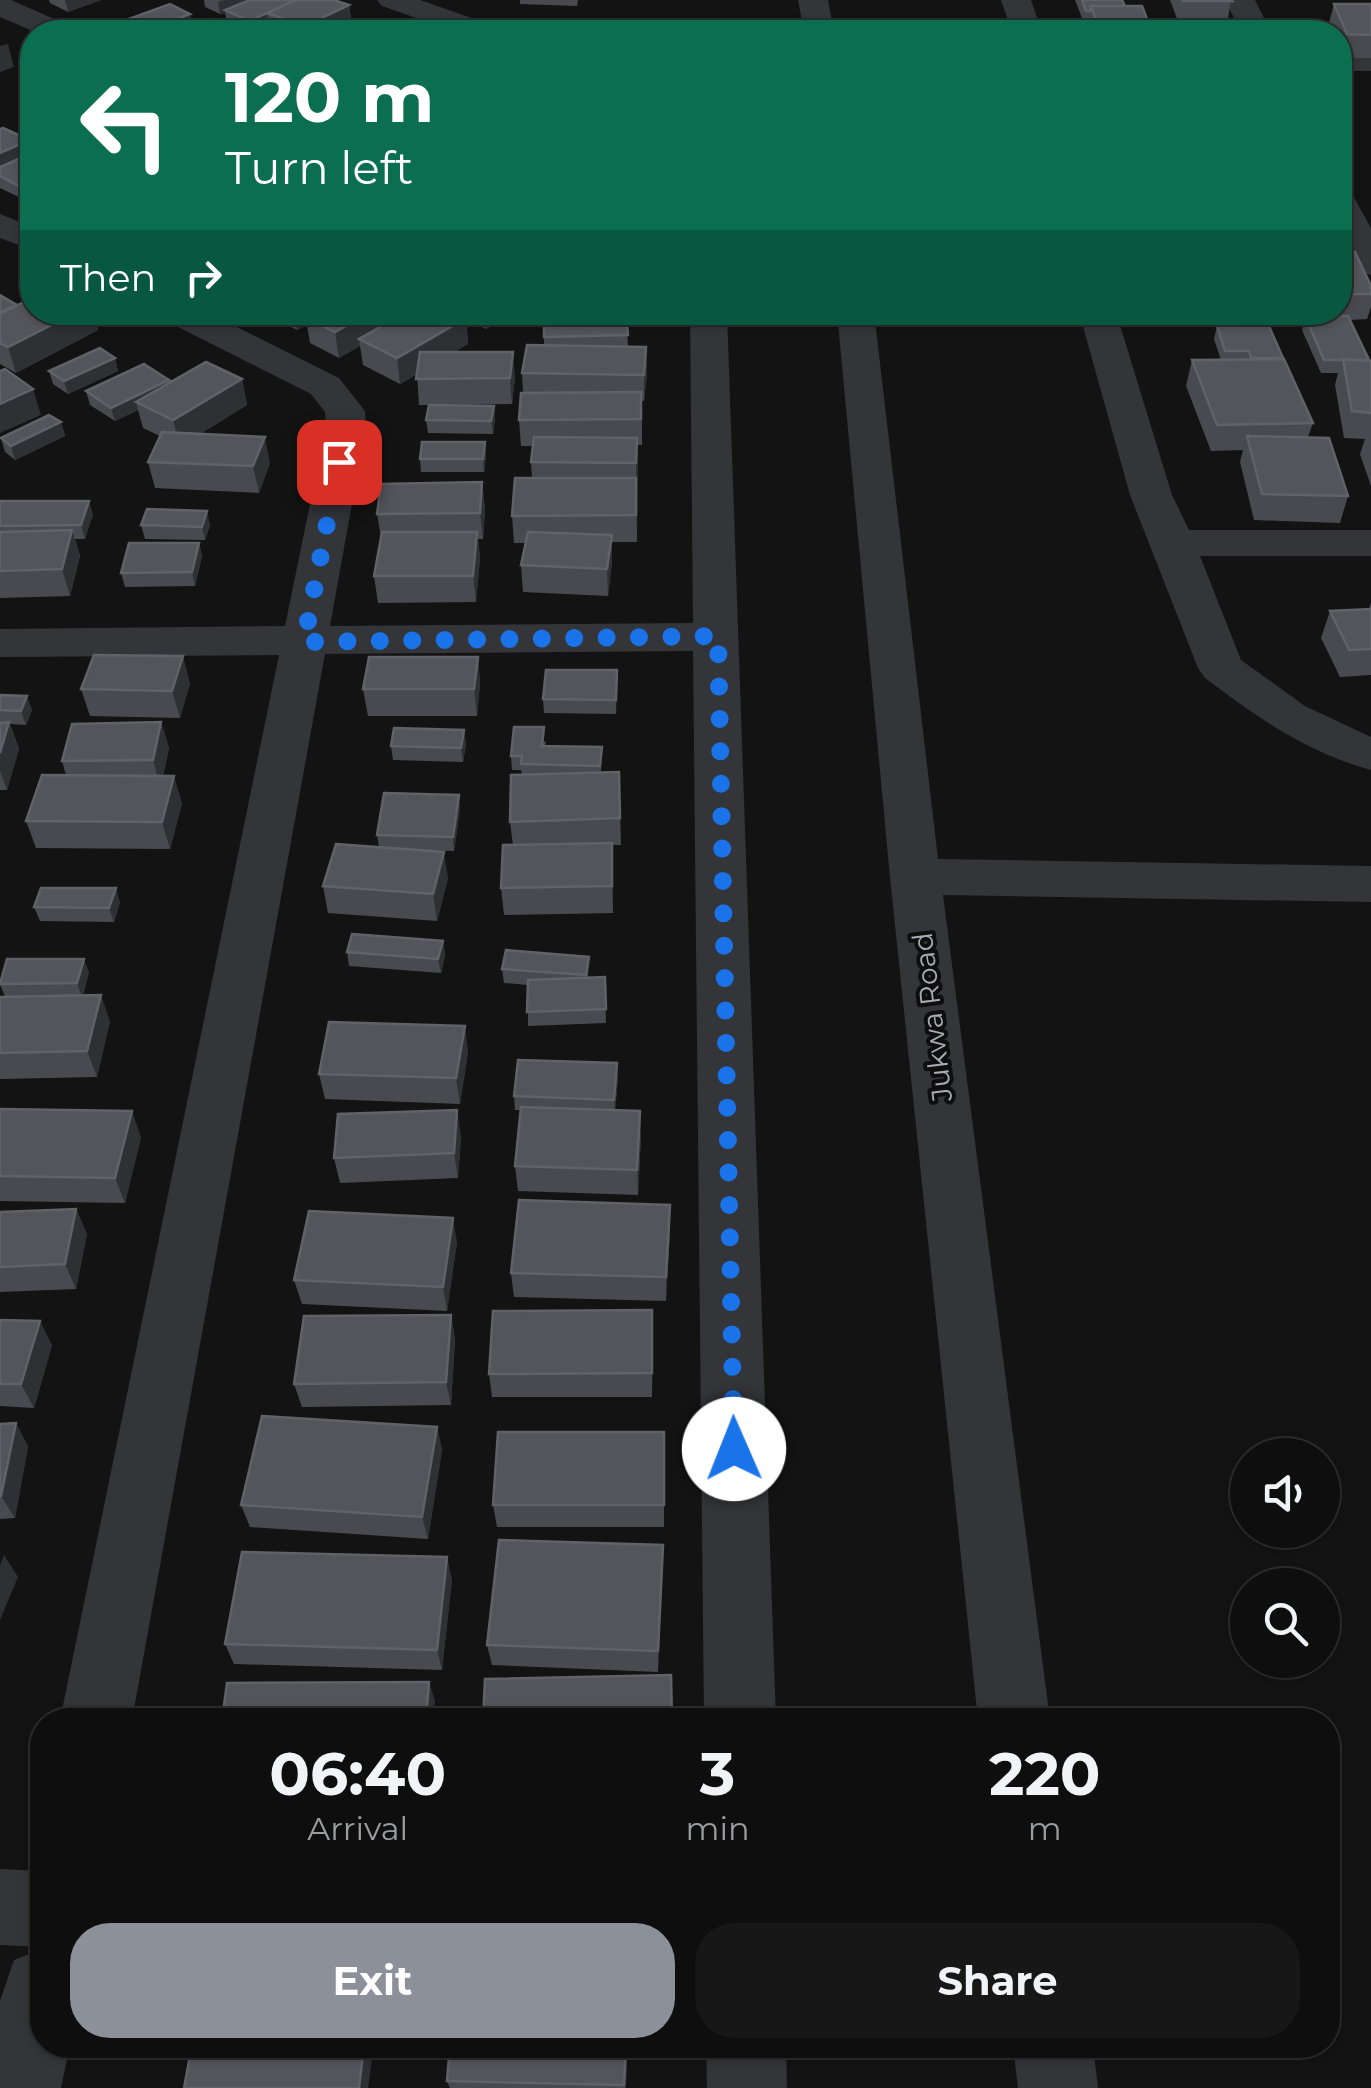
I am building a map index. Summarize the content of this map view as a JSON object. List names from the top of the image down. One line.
{"streets":{"street":["Jukwa Road"]},"page":{"turn":["120 m","Turn left"],"then":"Then","eta":["06:40","Arrival","3","min","220","m"],"buttons":["Exit","Share"]}}
